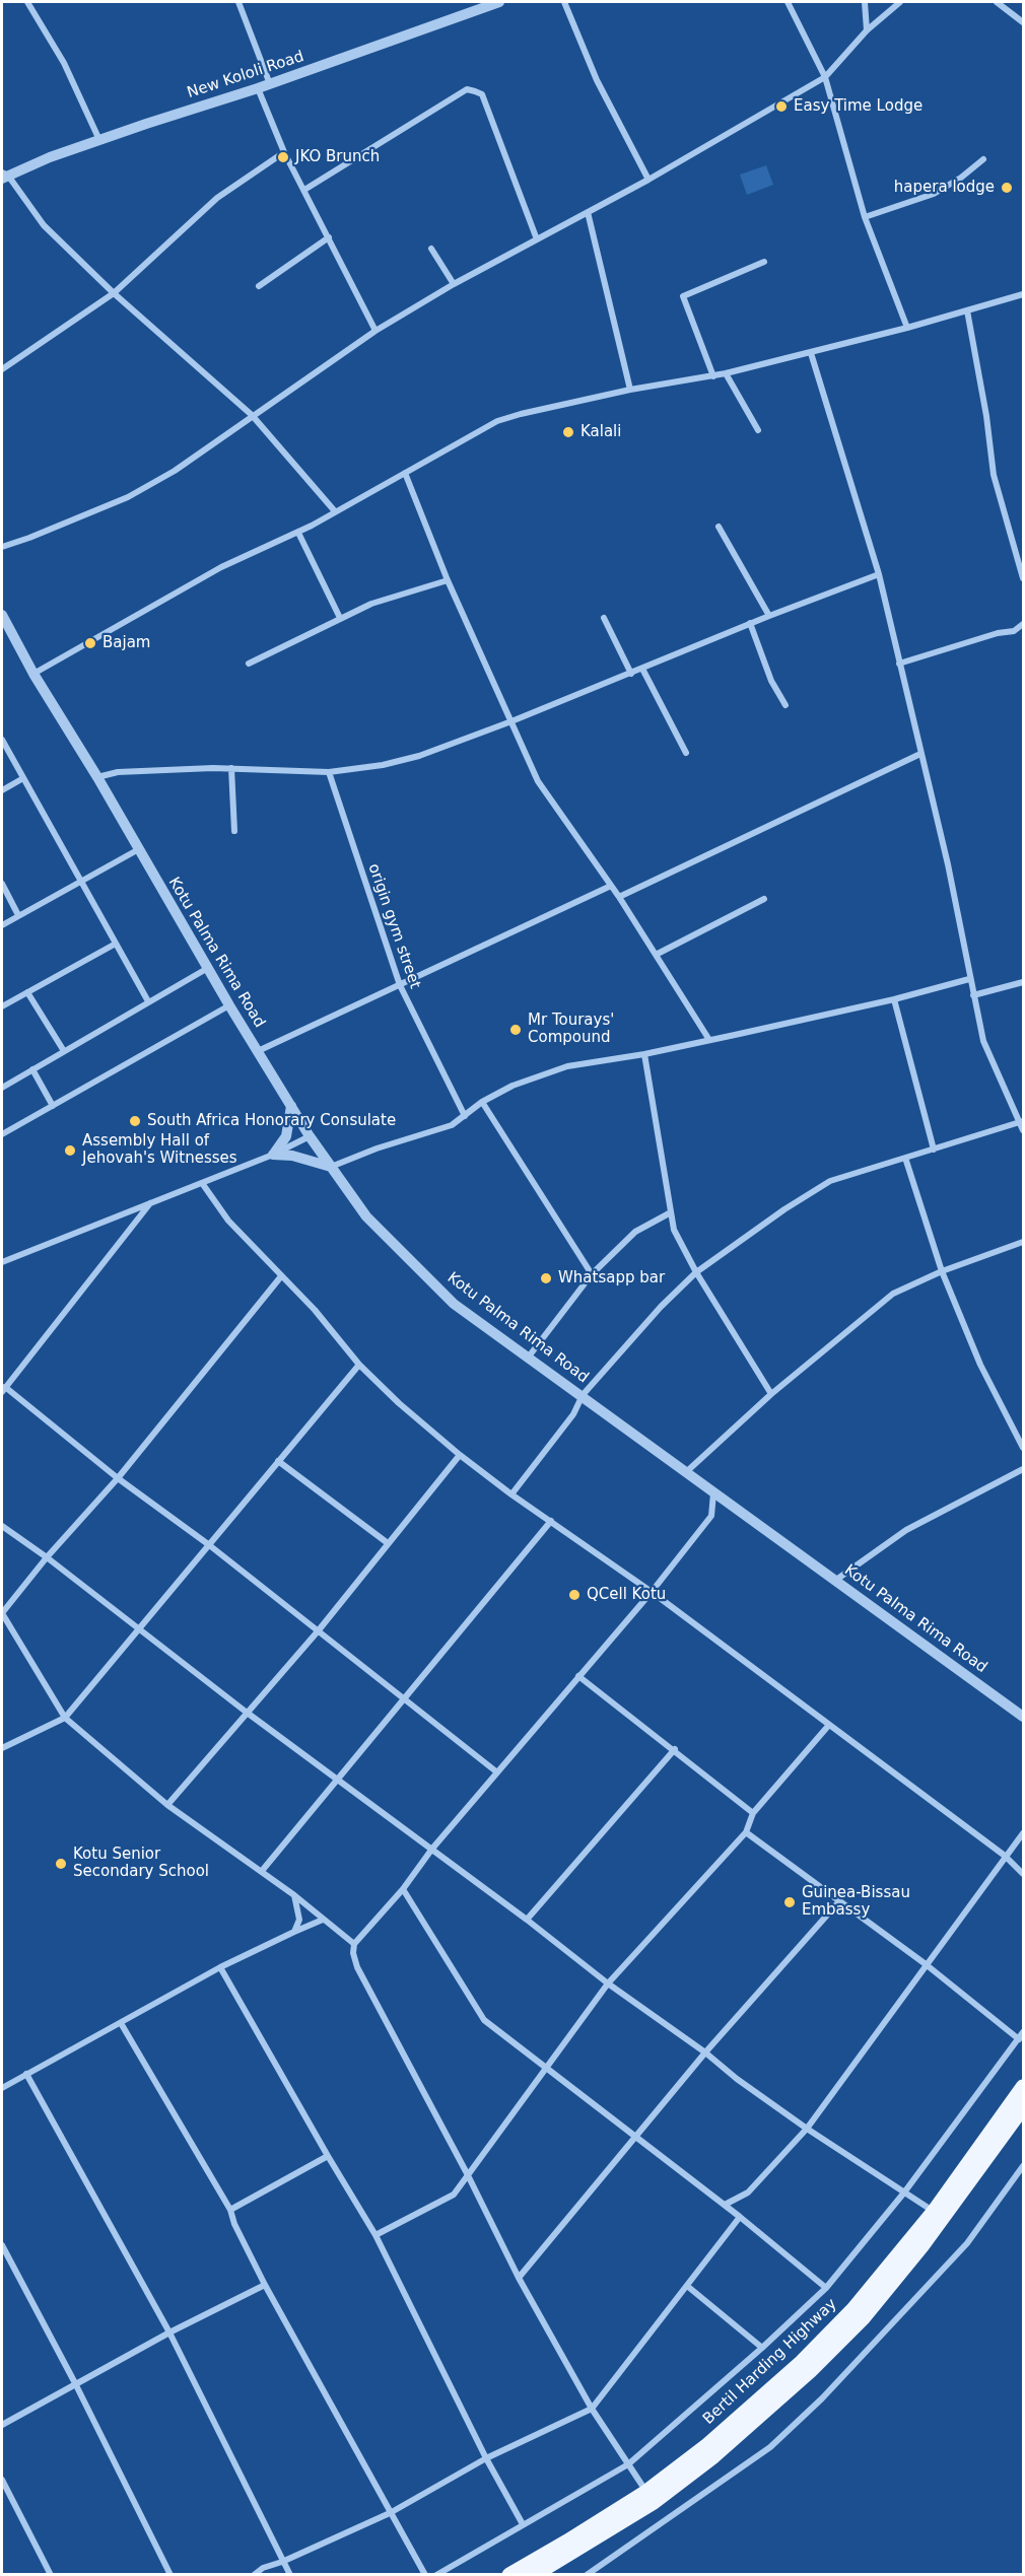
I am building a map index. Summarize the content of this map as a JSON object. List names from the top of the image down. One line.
{"streets":{"main road":["Bertil Harding Highway"],"street":["New Kololi Road","origin gym street","Kotu Palma Rima Road"]},"places":["Easy Time Lodge","JKO Brunch","hapera lodge","Kalali","Bajam","Mr Tourays' Compound","South Africa Honorary Consulate","Assembly Hall of Jehovah's Witnesses","Whatsapp bar","QCell Kotu","Kotu Senior Secondary School","Guinea-Bissau Embassy"]}
